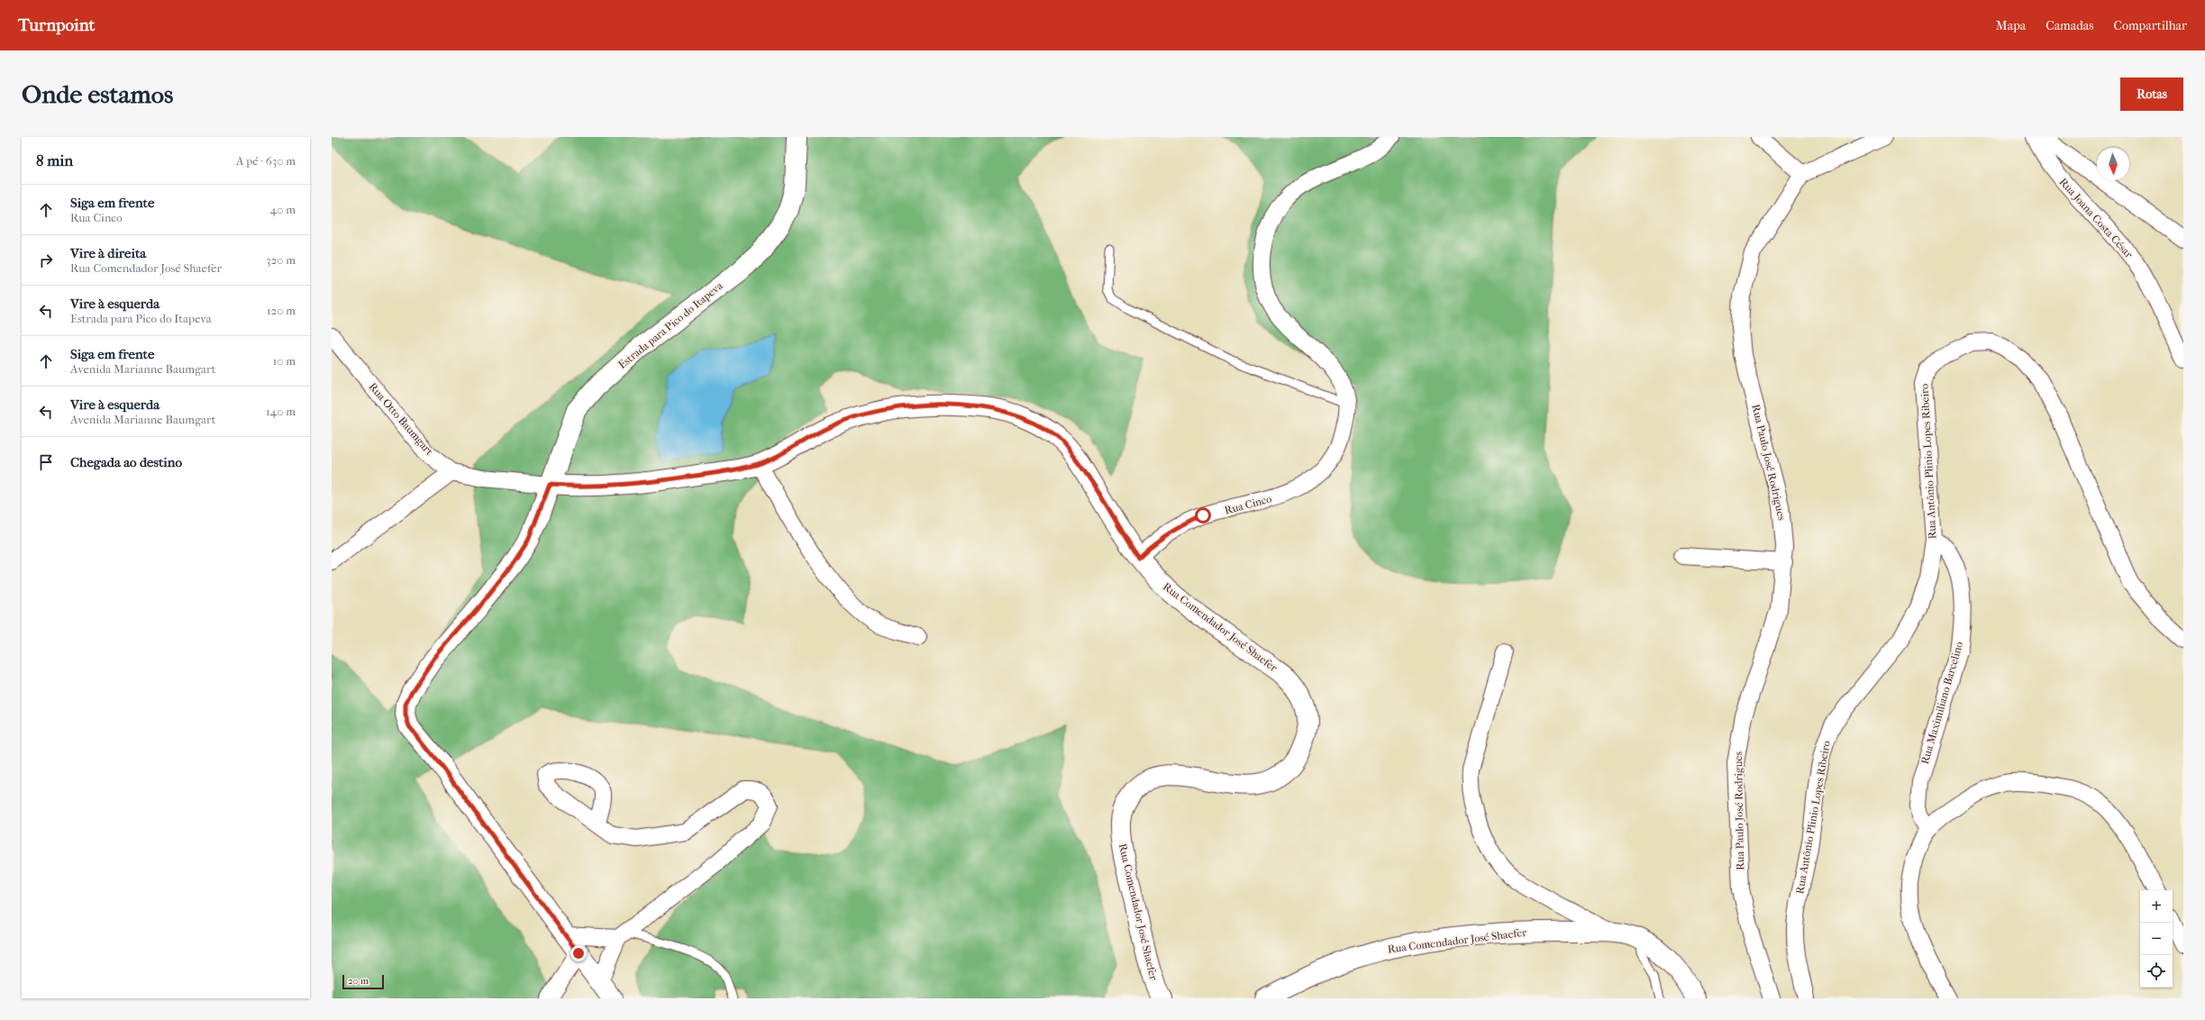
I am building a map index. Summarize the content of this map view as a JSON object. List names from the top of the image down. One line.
{"streets":{"street":["Rua Joana Costa César","Estrada para Pico do Itapeva","Rua Otto Baumgart","Rua Antônio Plinio Lopes Ribeiro","Rua Paulo José Rodrigues","Rua Cinco","Rua Comendador José Shaefer","Rua Maximiliano Barcelino"]},"crossings":[["Estrada para Pico do Itapeva","Rua Otto Baumgart"],["Estrada para Pico do Itapeva","Rua Comendador José Shaefer"],["Rua Otto Baumgart","Rua Comendador José Shaefer"],["Rua Antônio Plinio Lopes Ribeiro","Rua Maximiliano Barcelino"],["Rua Cinco","Rua Comendador José Shaefer"]],"scale_bar":"20 m","north":"bottom","page":{"header":"Turnpoint","nav":["Mapa","Camadas","Compartilhar"],"buttons":"Rotas","title":"Onde estamos","heading":["8 min","A pé · 630 m"],"list":[["Siga em frente","Rua Cinco","40 m"],["Vire à direita","Rua Comendador José Shaefer","320 m"],["Vire à esquerda","Estrada para Pico do Itapeva","120 m"],["Siga em frente","Avenida Marianne Baumgart","10 m"],["Vire à esquerda","Avenida Marianne Baumgart","140 m"],"Chegada ao destino"],"map_buttons":["+","−"],"scale":"20 m"}}
